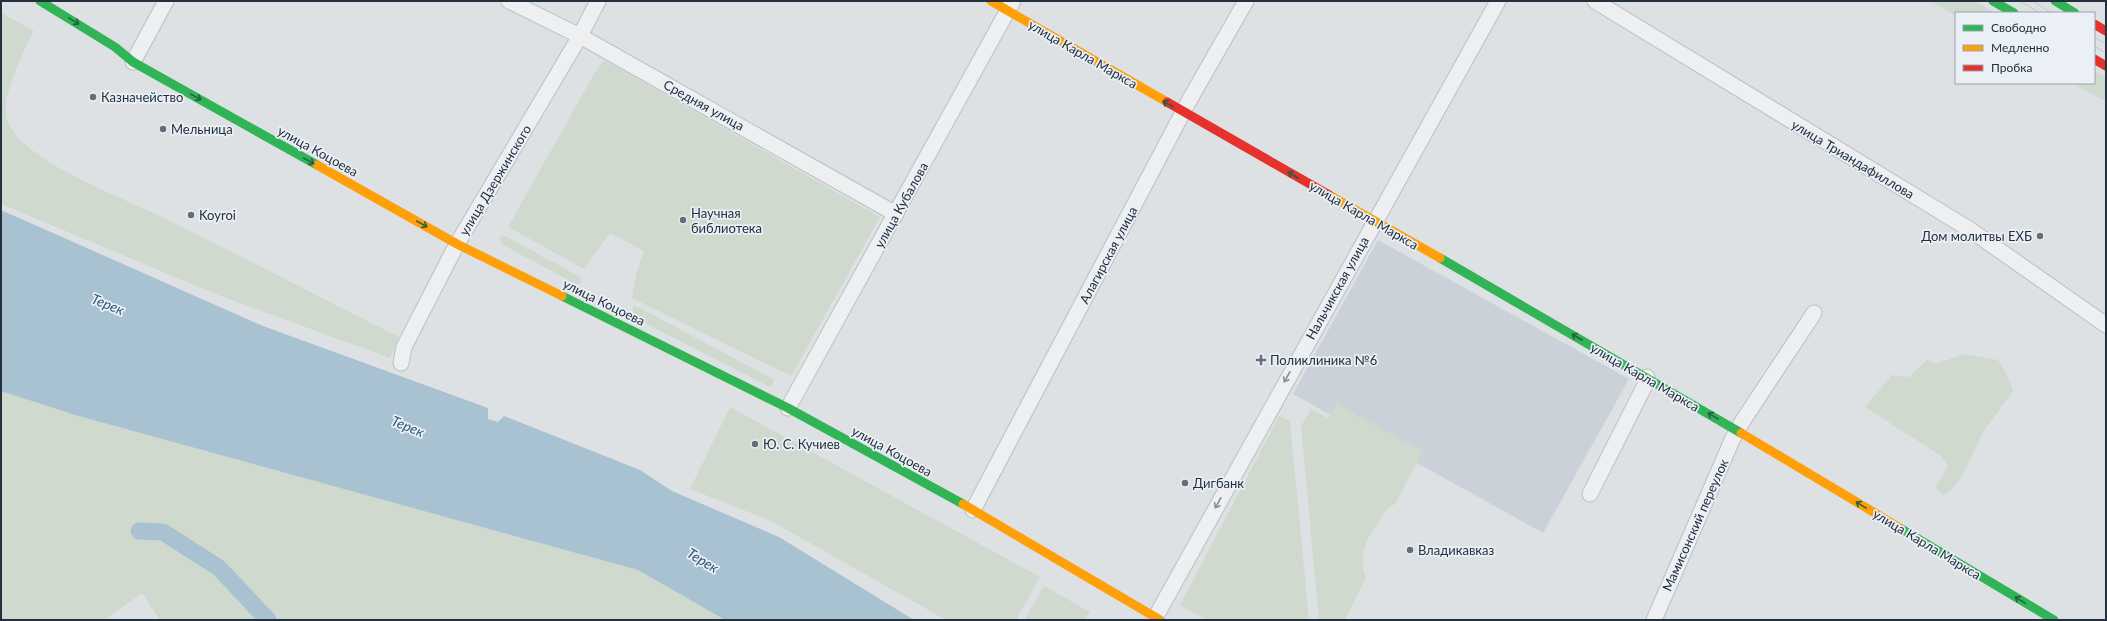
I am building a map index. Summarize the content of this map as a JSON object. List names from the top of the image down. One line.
{"streets":{"street":["улица Карла Маркса","Средняя улица","улица Коцоева","улица Триандафиллова","улица Дзержинского","улица Кубалова","Алагирская улица","Нальчикская улица","Мамисонский переулок"]},"crossings":[["улица Карла Маркса","улица Кубалова"],["улица Карла Маркса","Алагирская улица"],["улица Карла Маркса","Нальчикская улица"],["улица Карла Маркса","Мамисонский переулок"],["Средняя улица","улица Дзержинского"],["Средняя улица","улица Кубалова"],["улица Коцоева","улица Дзержинского"],["улица Коцоева","улица Кубалова"],["улица Коцоева","Алагирская улица"],["улица Коцоева","Нальчикская улица"]],"one_way":["улица Карла Маркса","улица Коцоева","Нальчикская улица"],"water":["Терек"],"places":{"other":["Казначейство","Мельница","Koyroi","Научная библиотека","Дом молитвы ЕХБ","Ю. С. Кучиев","Дигбанк","Владикавказ"],"health":["Поликлиника №6"]},"legend":["Свободно","Медленно","Пробка"]}
